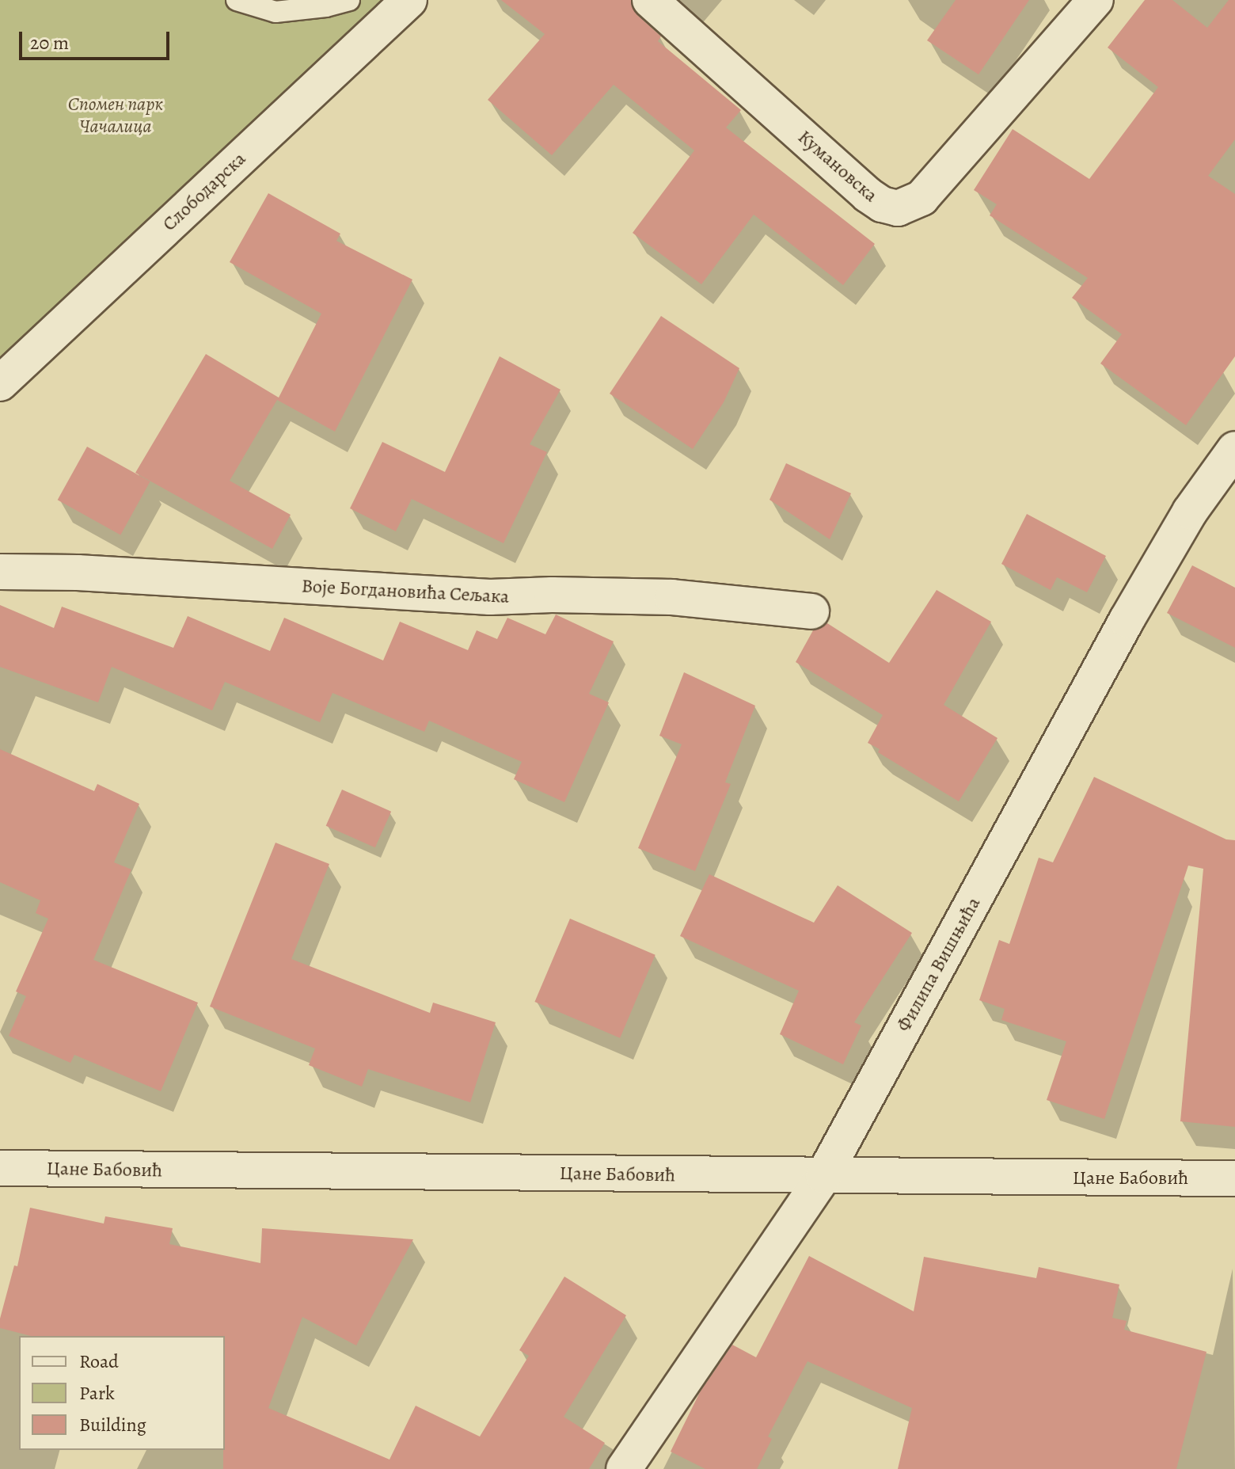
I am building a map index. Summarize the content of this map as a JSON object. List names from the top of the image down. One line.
{"streets":{"street":["Кумановска","Слободарска","Воје Богдановића Сељака","Филипа Вишњића","Цане Бабовић"]},"crossings":[["Филипа Вишњића","Цане Бабовић"]],"parks":["Спомен парк Чачалица"],"legend":["Road","Park","Building"],"scale_bar":"20 m"}
